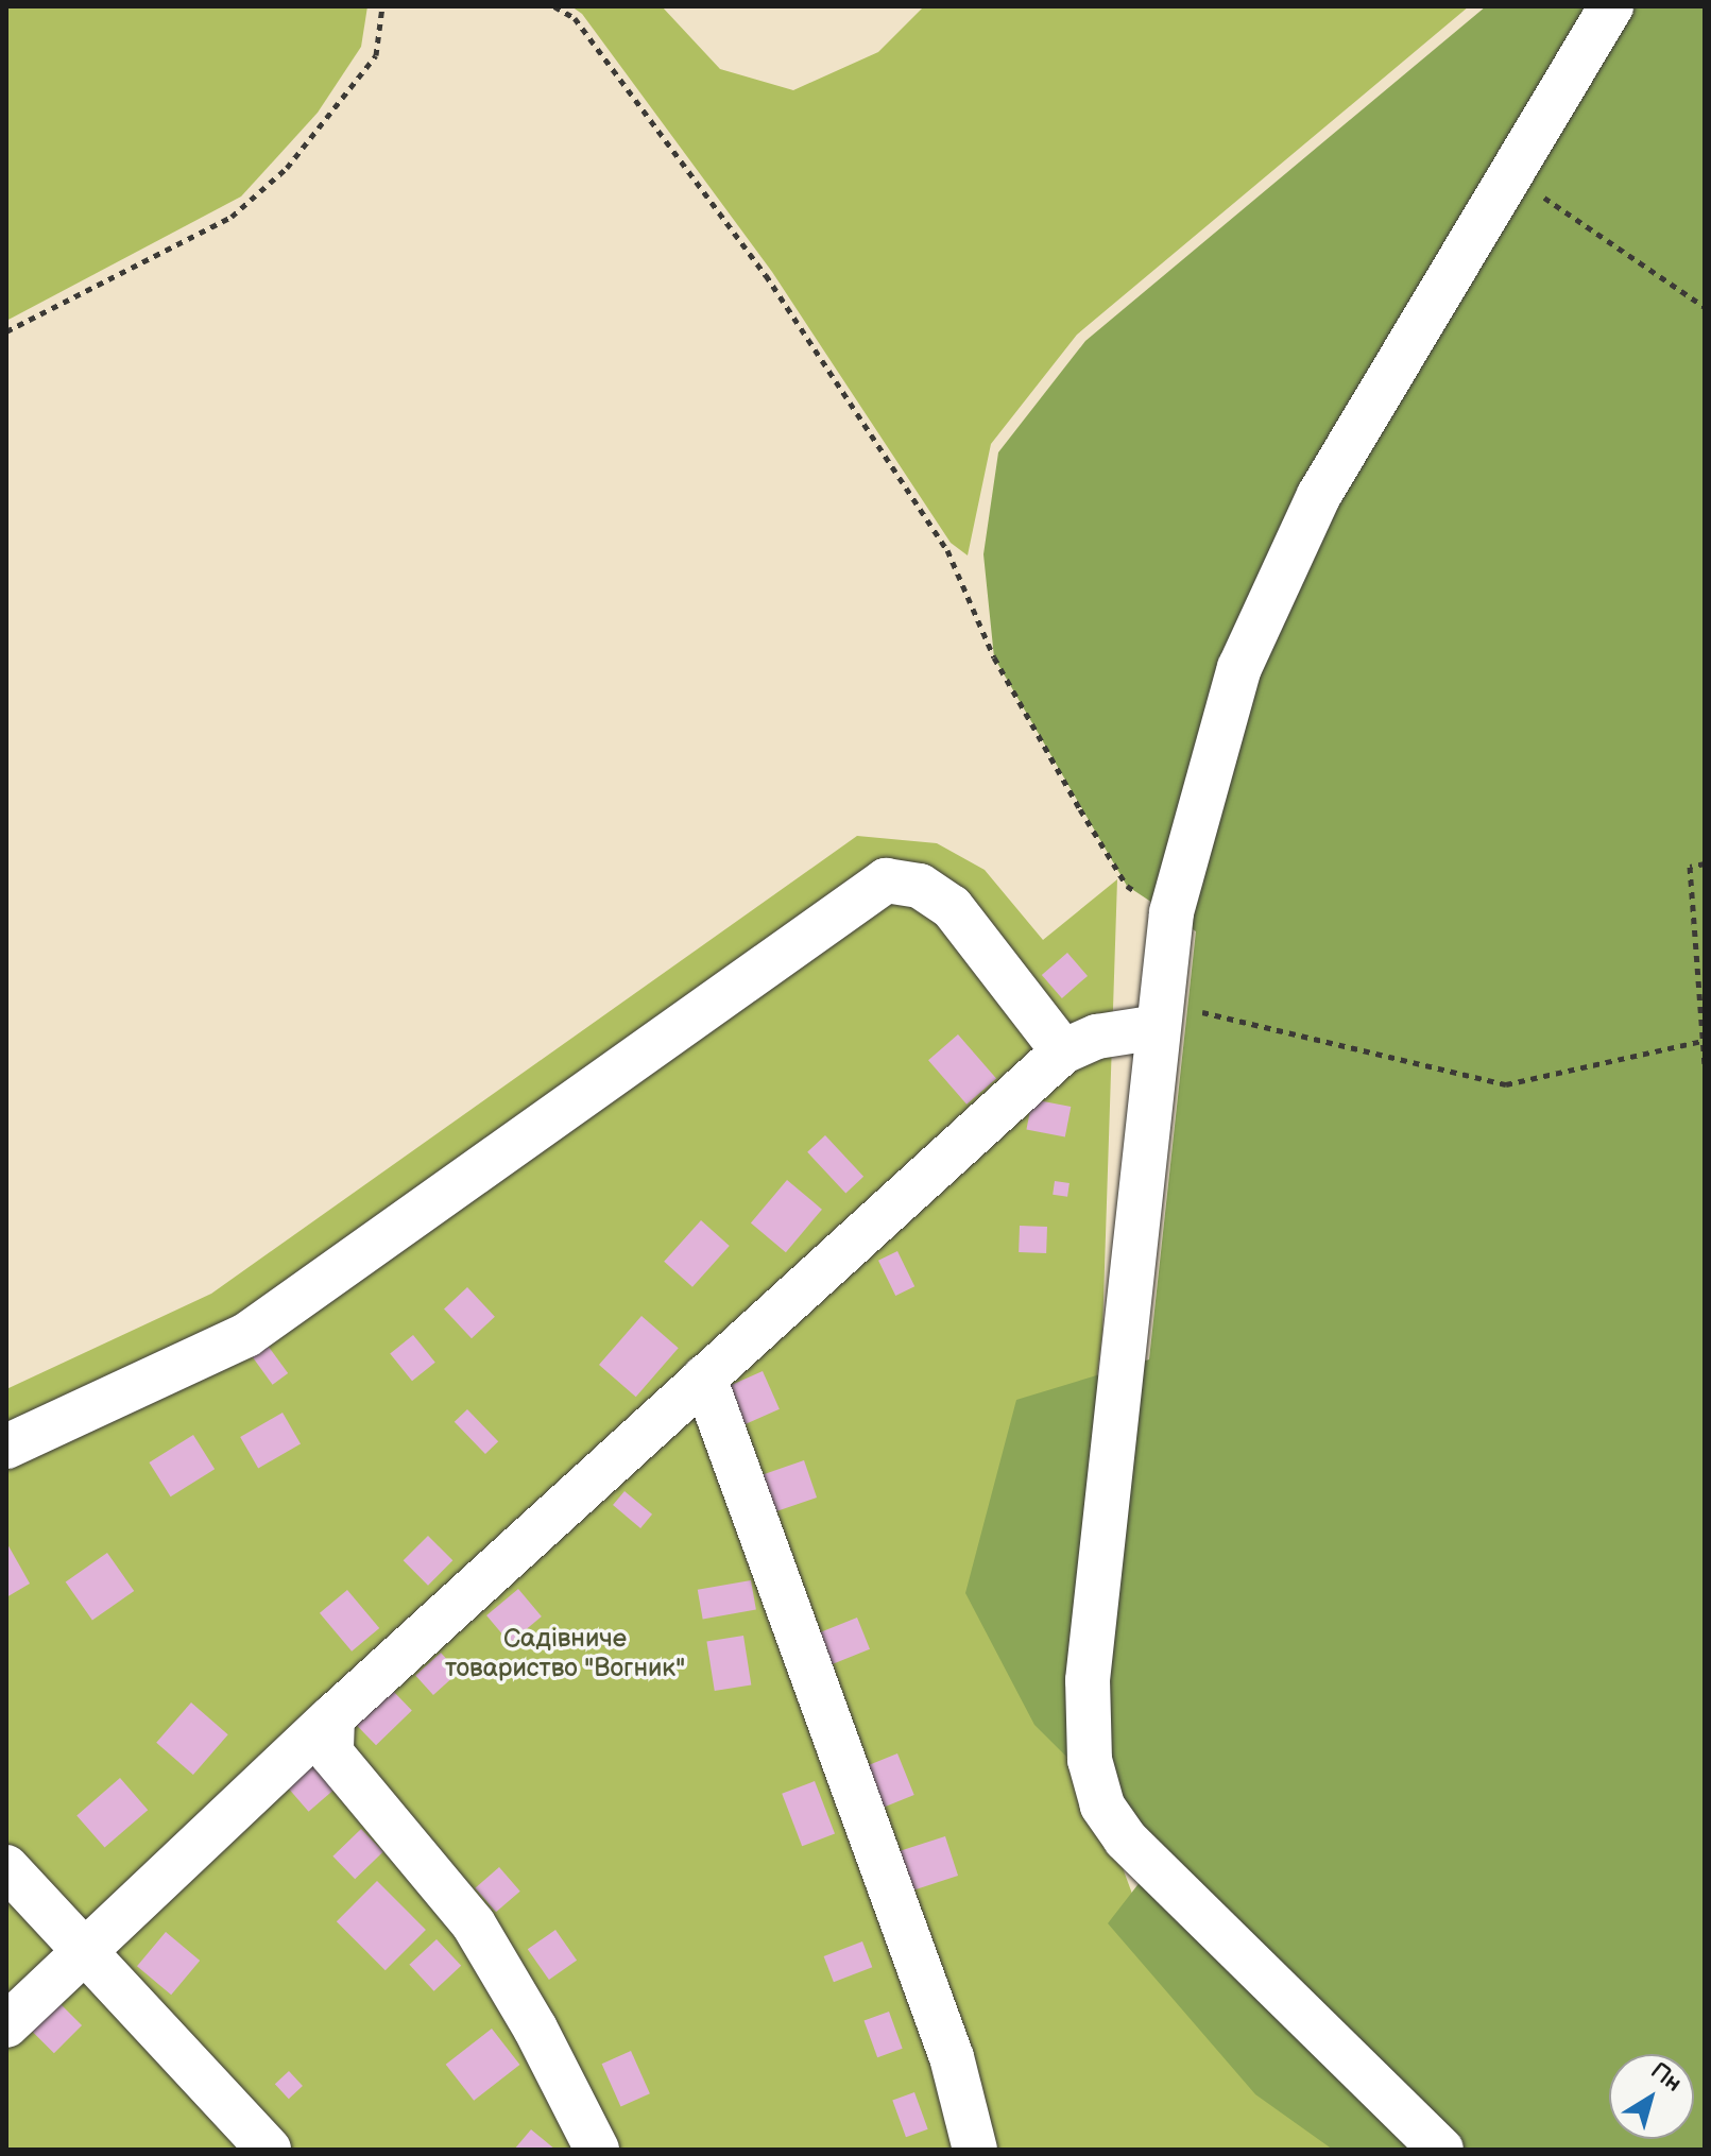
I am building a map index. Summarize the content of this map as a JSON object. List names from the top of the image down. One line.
{"parks":["Садівниче товариство \"Вогник\""],"north":"top right"}
